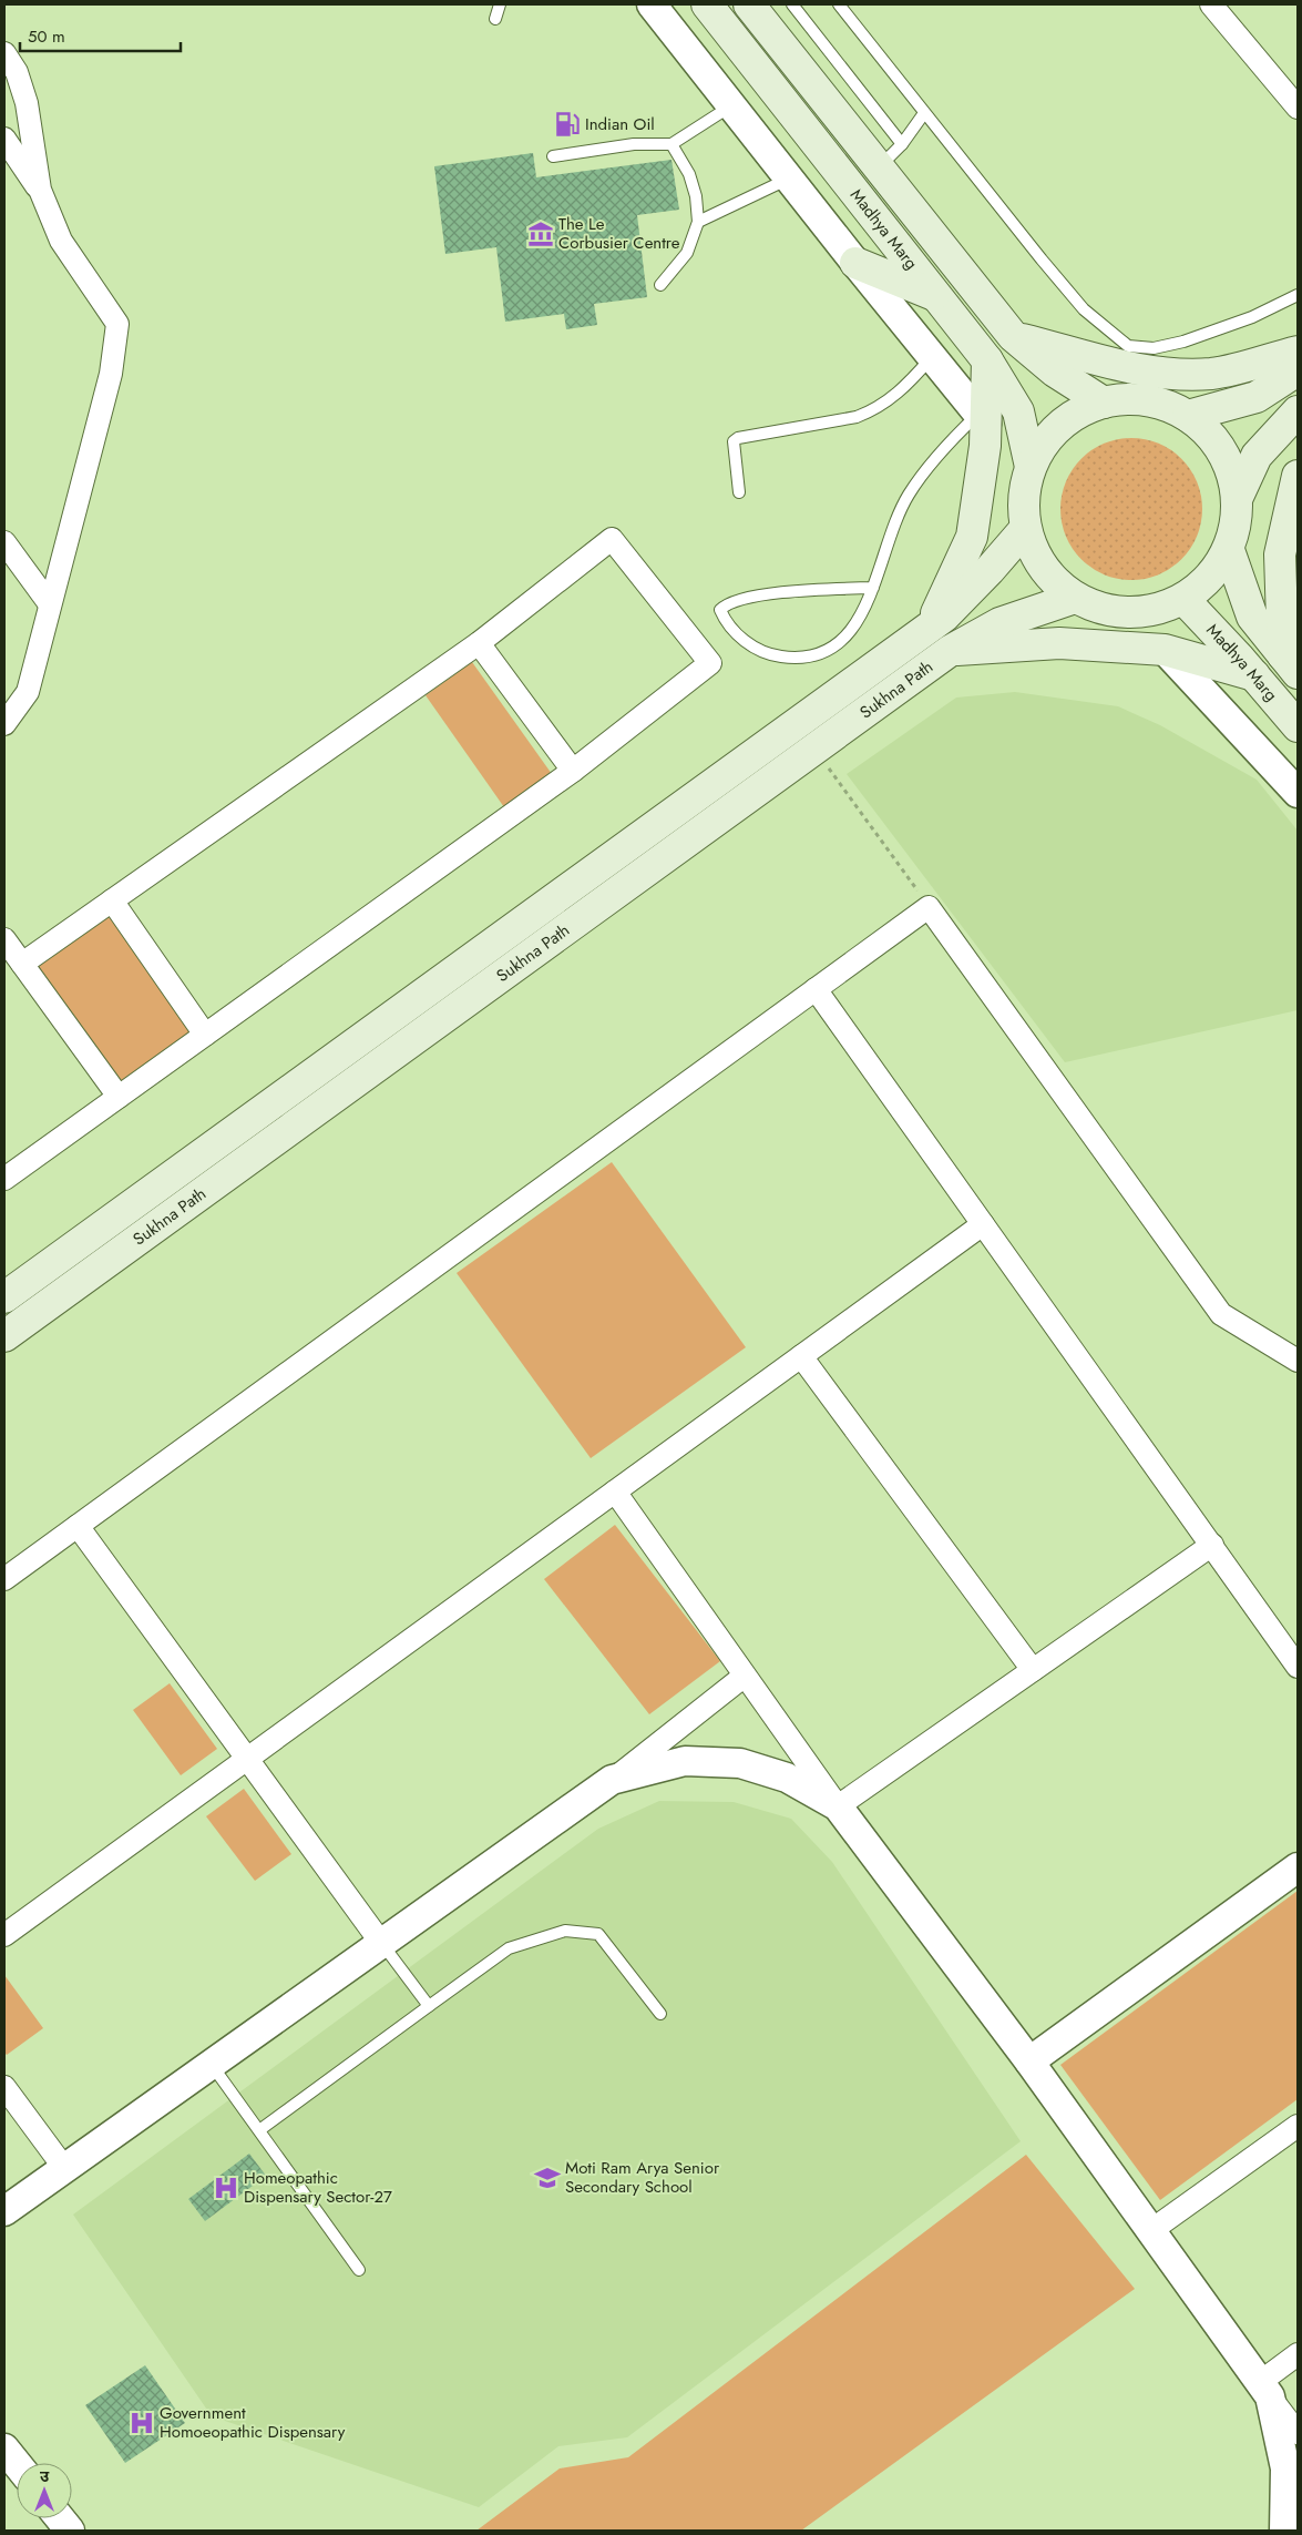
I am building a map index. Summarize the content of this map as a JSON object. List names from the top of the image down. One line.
{"streets":{"main road":["Madhya Marg","Sukhna Path"]},"places":{"fuel station":["Indian Oil"],"museum":["The Le Corbusier Centre"],"school or university":["Moti Ram Arya Senior Secondary School"],"hospital":["Homeopathic Dispensary Sector-27","Government Homoeopathic Dispensary"]},"scale_bar":"50 m","north":"top"}
